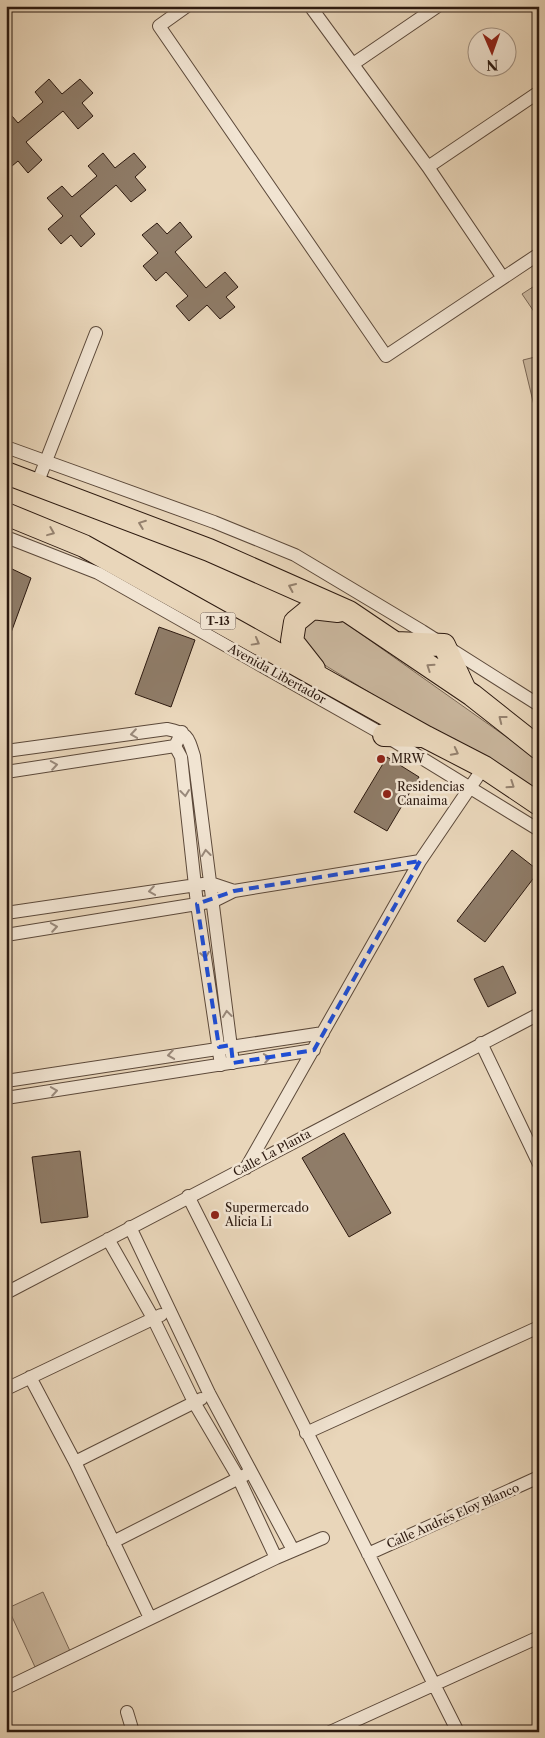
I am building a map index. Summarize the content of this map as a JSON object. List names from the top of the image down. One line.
{"streets":{"highway":["T-13","Avenida Libertador"],"street":["Calle La Planta","Calle Andrés Eloy Blanco"]},"crossings":[["T-13","Avenida Libertador"]],"places":["MRW","Residencias Canaima","Supermercado Alicia Li"],"north":"bottom"}
